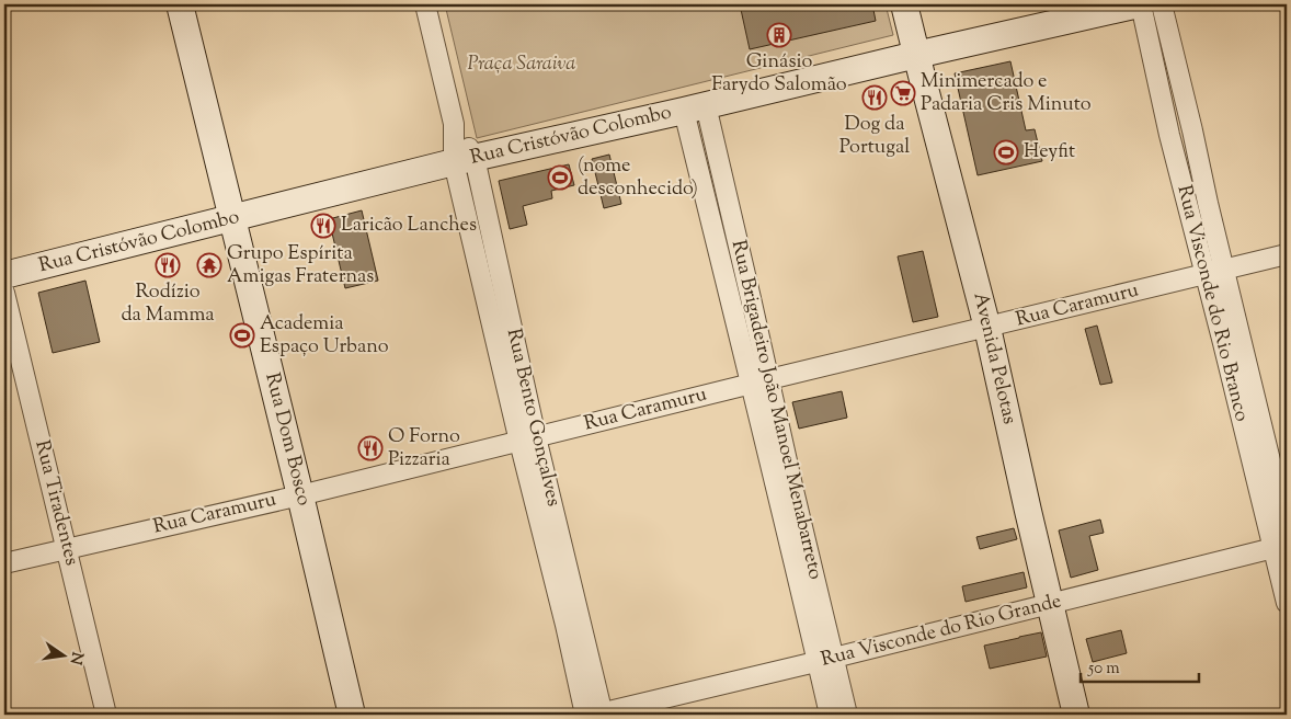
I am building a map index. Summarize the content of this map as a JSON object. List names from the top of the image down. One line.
{"streets":{"street":["Rua Cristóvão Colombo","Rua Visconde do Rio Branco","Rua Caramuru","Avenida Pelotas","Rua Brigadeiro João Manoel Menabarreto","Rua Bento Gonçalves","Rua Dom Bosco","Rua Tiradentes","Rua Visconde do Rio Grande"]},"crossings":[["Rua Cristóvão Colombo","Rua Visconde do Rio Branco"],["Rua Cristóvão Colombo","Avenida Pelotas"],["Rua Cristóvão Colombo","Rua Brigadeiro João Manoel Menabarreto"],["Rua Cristóvão Colombo","Rua Bento Gonçalves"],["Rua Cristóvão Colombo","Rua Dom Bosco"],["Rua Visconde do Rio Branco","Rua Caramuru"],["Rua Visconde do Rio Branco","Rua Visconde do Rio Grande"],["Rua Caramuru","Avenida Pelotas"],["Rua Caramuru","Rua Brigadeiro João Manoel Menabarreto"],["Rua Caramuru","Rua Bento Gonçalves"],["Rua Caramuru","Rua Dom Bosco"],["Rua Caramuru","Rua Tiradentes"],["Avenida Pelotas","Rua Visconde do Rio Grande"],["Rua Brigadeiro João Manoel Menabarreto","Rua Visconde do Rio Grande"],["Rua Bento Gonçalves","Rua Visconde do Rio Grande"]],"parks":["Praça Saraiva"],"places":{"building":["Ginásio Farydo Salomão"],"supermarket":["Minimercado e Padaria Cris Minuto"],"restaurant":["Dog da Portugal","Laricão Lanches","Rodízio da Mamma","O Forno Pizzaria"],"sports":["Heyfit","(nome desconhecido)","Academia Espaço Urbano"],"temple":["Grupo Espírita Amigas Fraternas"]},"scale_bar":"50 m","north":"right"}
